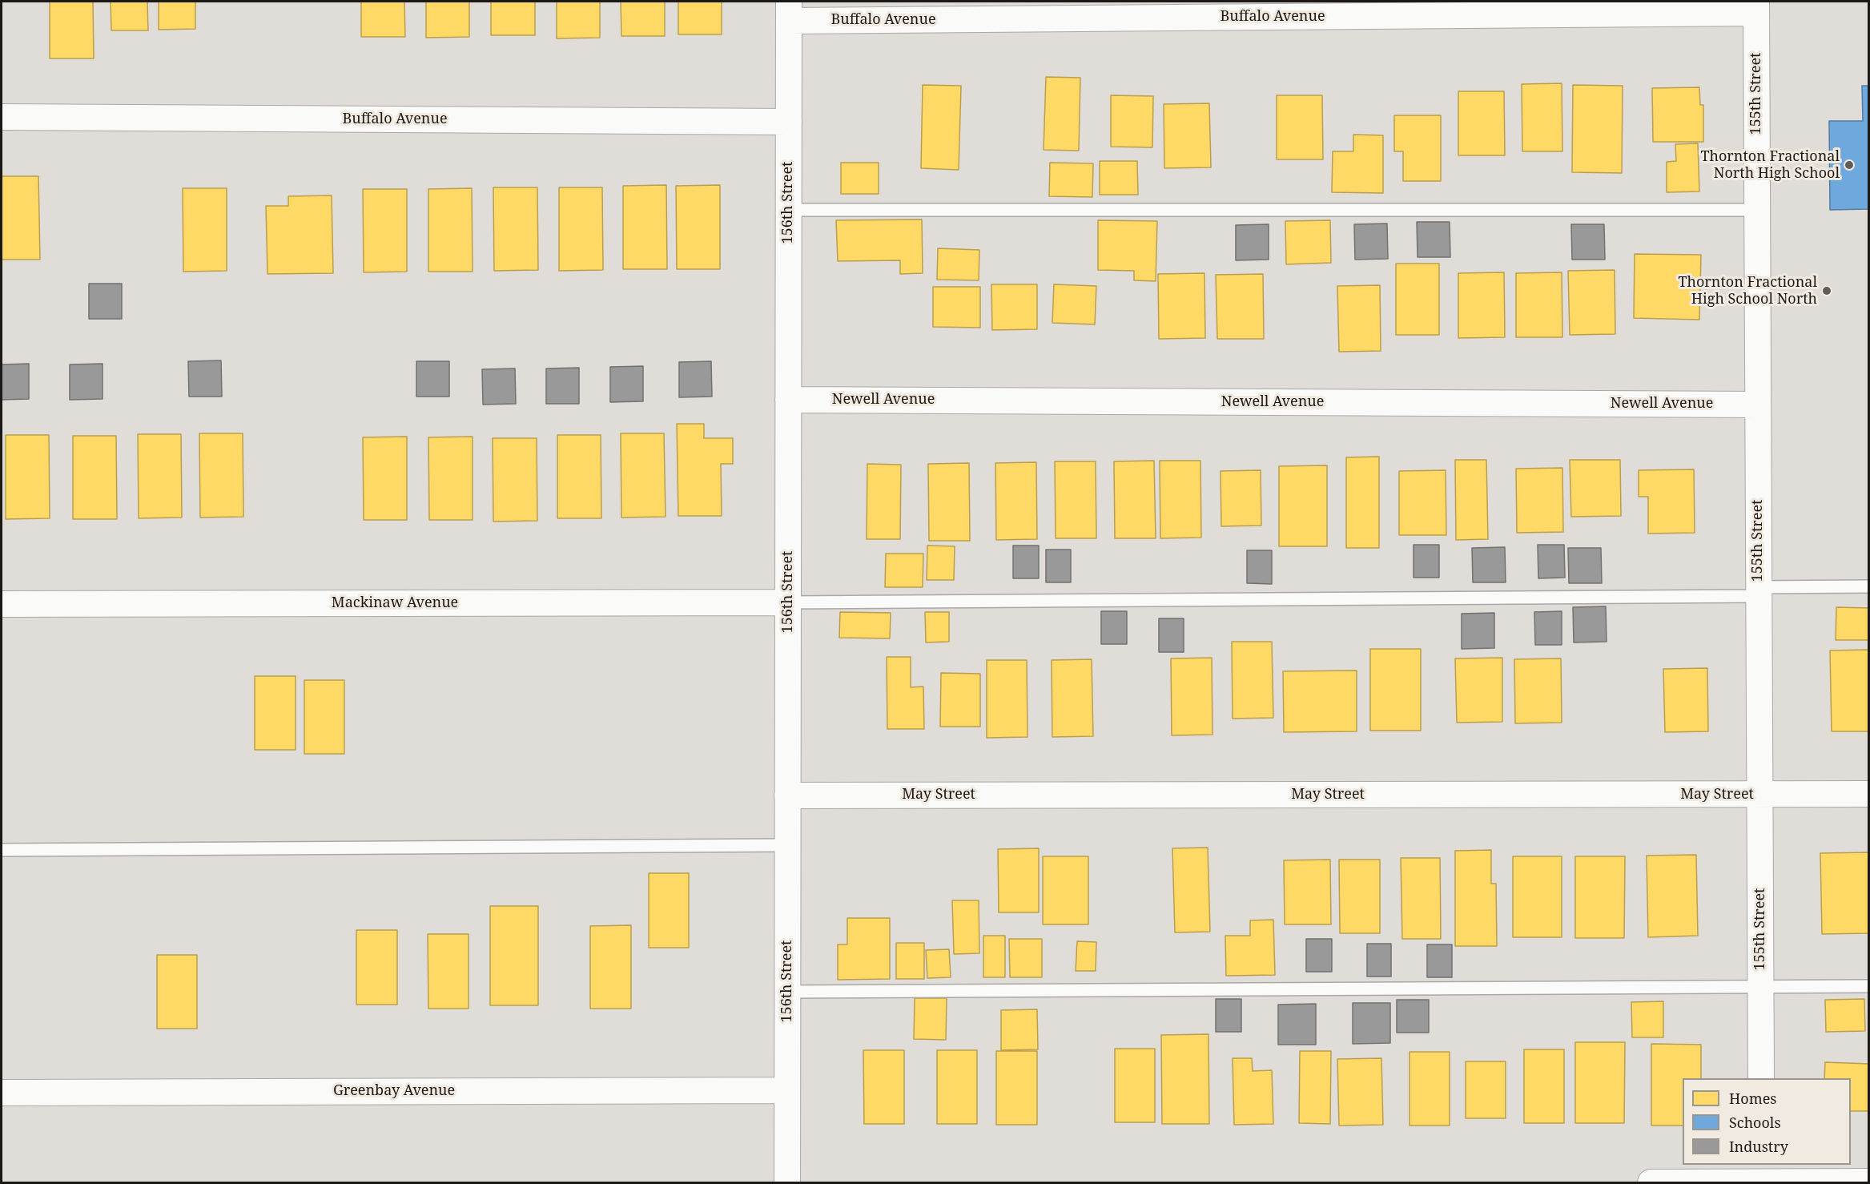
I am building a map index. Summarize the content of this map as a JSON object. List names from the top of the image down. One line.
{"streets":{"street":["Buffalo Avenue","155th Street","156th Street","Newell Avenue","Mackinaw Avenue","May Street","Greenbay Avenue"]},"crossings":[["Buffalo Avenue","155th Street"],["Buffalo Avenue","156th Street"],["155th Street","Newell Avenue"],["155th Street","May Street"],["156th Street","Newell Avenue"],["156th Street","Mackinaw Avenue"],["156th Street","May Street"],["156th Street","Greenbay Avenue"]],"places":["Thornton Fractional North High School","Thornton Fractional High School North"],"legend":["Homes","Schools","Industry"]}
